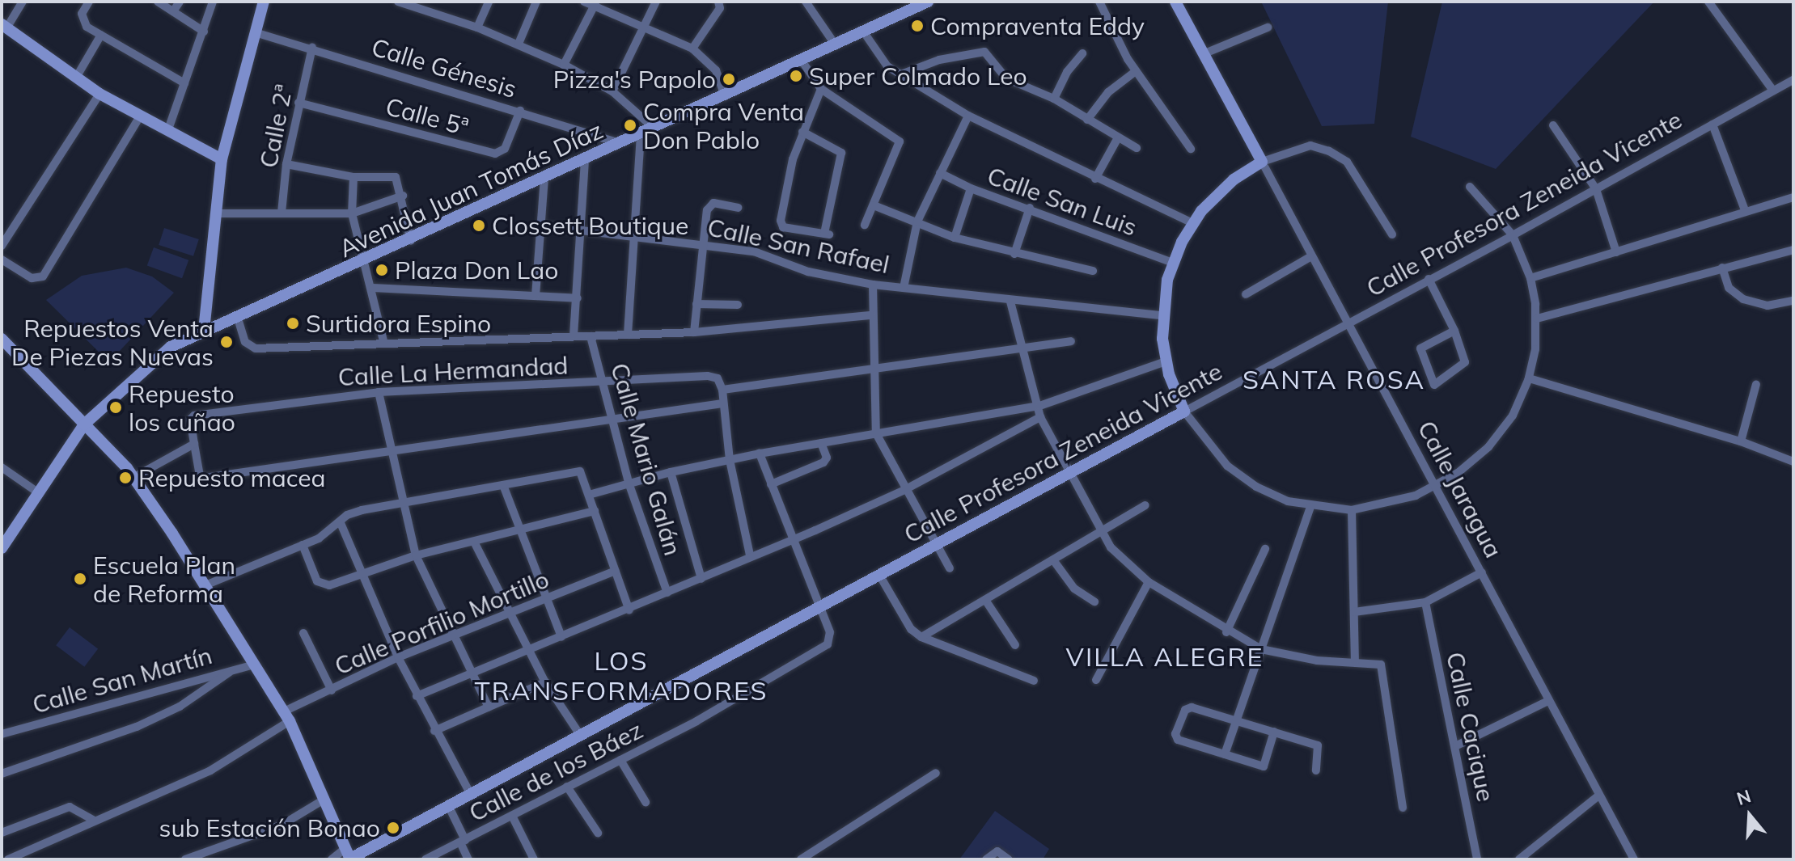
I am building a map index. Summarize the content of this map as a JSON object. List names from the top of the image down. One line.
{"streets":{"street":["Calle Génesis","Calle 5ª","Calle 2ª","Avenida Juan Tomás Díaz","Calle San Luis","Calle Profesora Zeneida Vicente","Calle San Rafael","Calle La Hermandad","Calle Mario Galán","Calle Jaragua","Calle Porfilio Mortillo","Calle San Martín","Calle Cacique","Calle de los Báez"]},"crossings":[["Calle Génesis","Calle 5ª"],["Calle Génesis","Calle 2ª"],["Calle Génesis","Avenida Juan Tomás Díaz"],["Calle 5ª","Calle 2ª"],["Calle Profesora Zeneida Vicente","Calle Jaragua"],["Calle Profesora Zeneida Vicente","Calle de los Báez"],["Calle La Hermandad","Calle Mario Galán"]],"districts":["SANTA ROSA","VILLA ALEGRE","LOS TRANSFORMADORES"],"places":["Compraventa Eddy","Super Colmado Leo","Pizza's Papolo","Compra Venta Don Pablo","Clossett Boutique","Plaza Don Lao","Surtidora Espino","Repuestos Venta De Piezas Nuevas","Repuesto los cuñao","Repuesto macea","Escuela Plan de Reforma","sub Estación Bonao"],"north":"top"}
